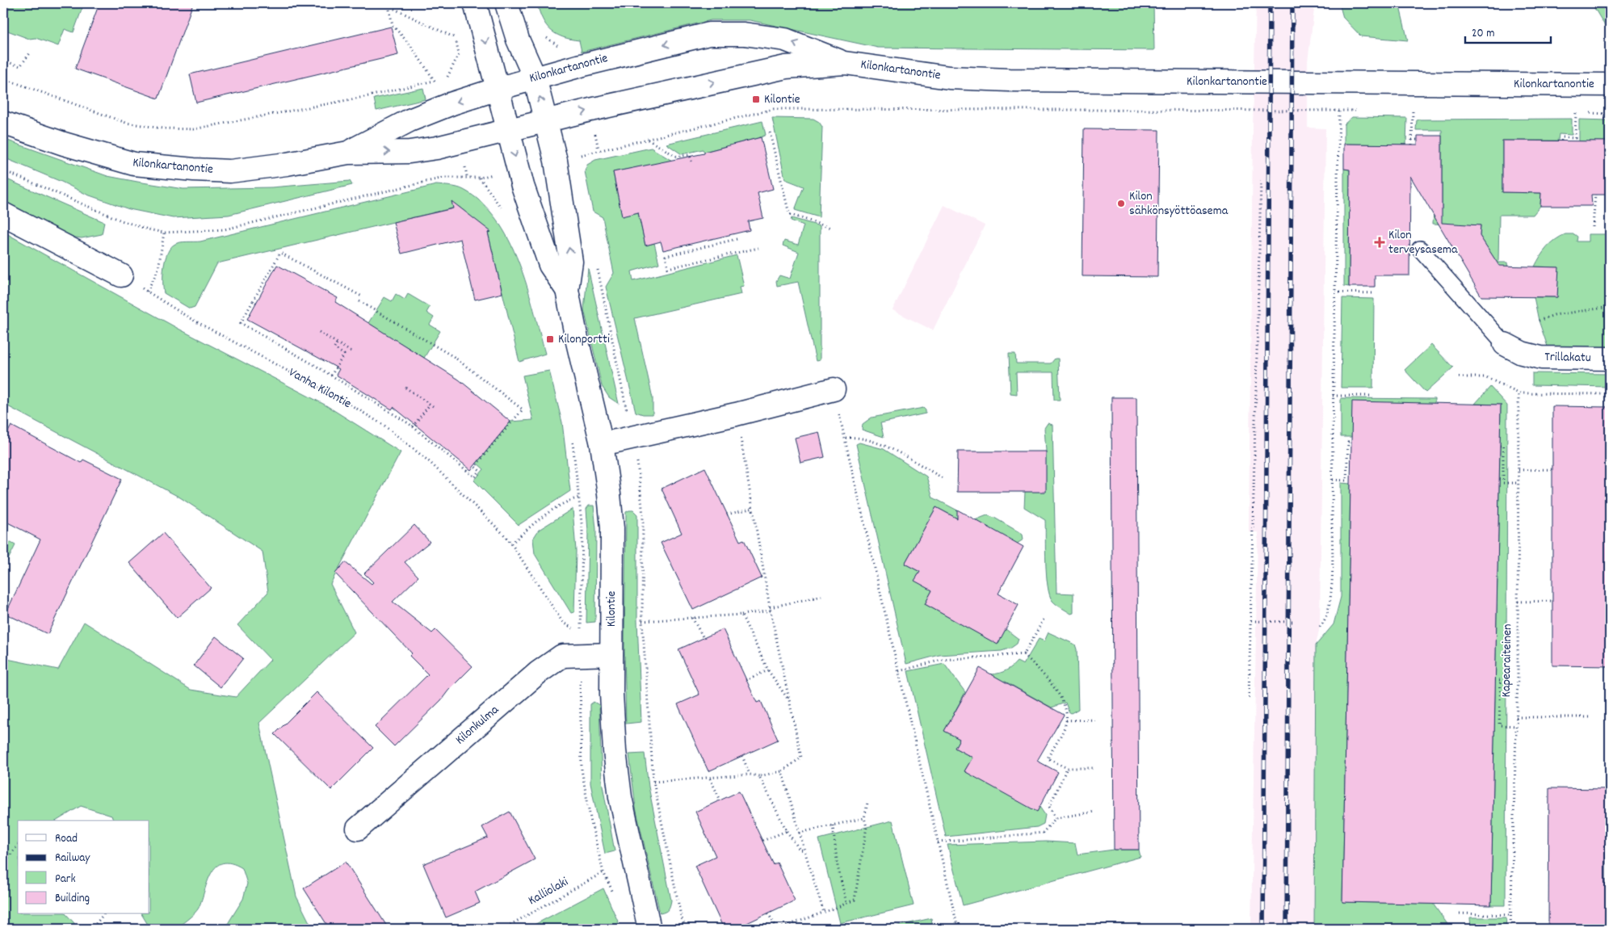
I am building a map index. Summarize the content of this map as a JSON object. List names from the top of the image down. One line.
{"streets":{"street":["Kilonkartanontie","Trillakatu","Kilontie","Kilonkulma"],"path":["Vanha Kilontie","Kapearaiteinen","Kalliolaki"]},"crossings":[["Kilonkartanontie","Kilontie"],["Kilontie","Kilonkulma"]],"places":{"transit":["Kilontie","Kilonportti"],"other":["Kilon sähkönsyöttöasema"],"health":["Kilon terveysasema"]},"legend":["Road","Railway","Park","Building"],"scale_bar":"20 m"}
